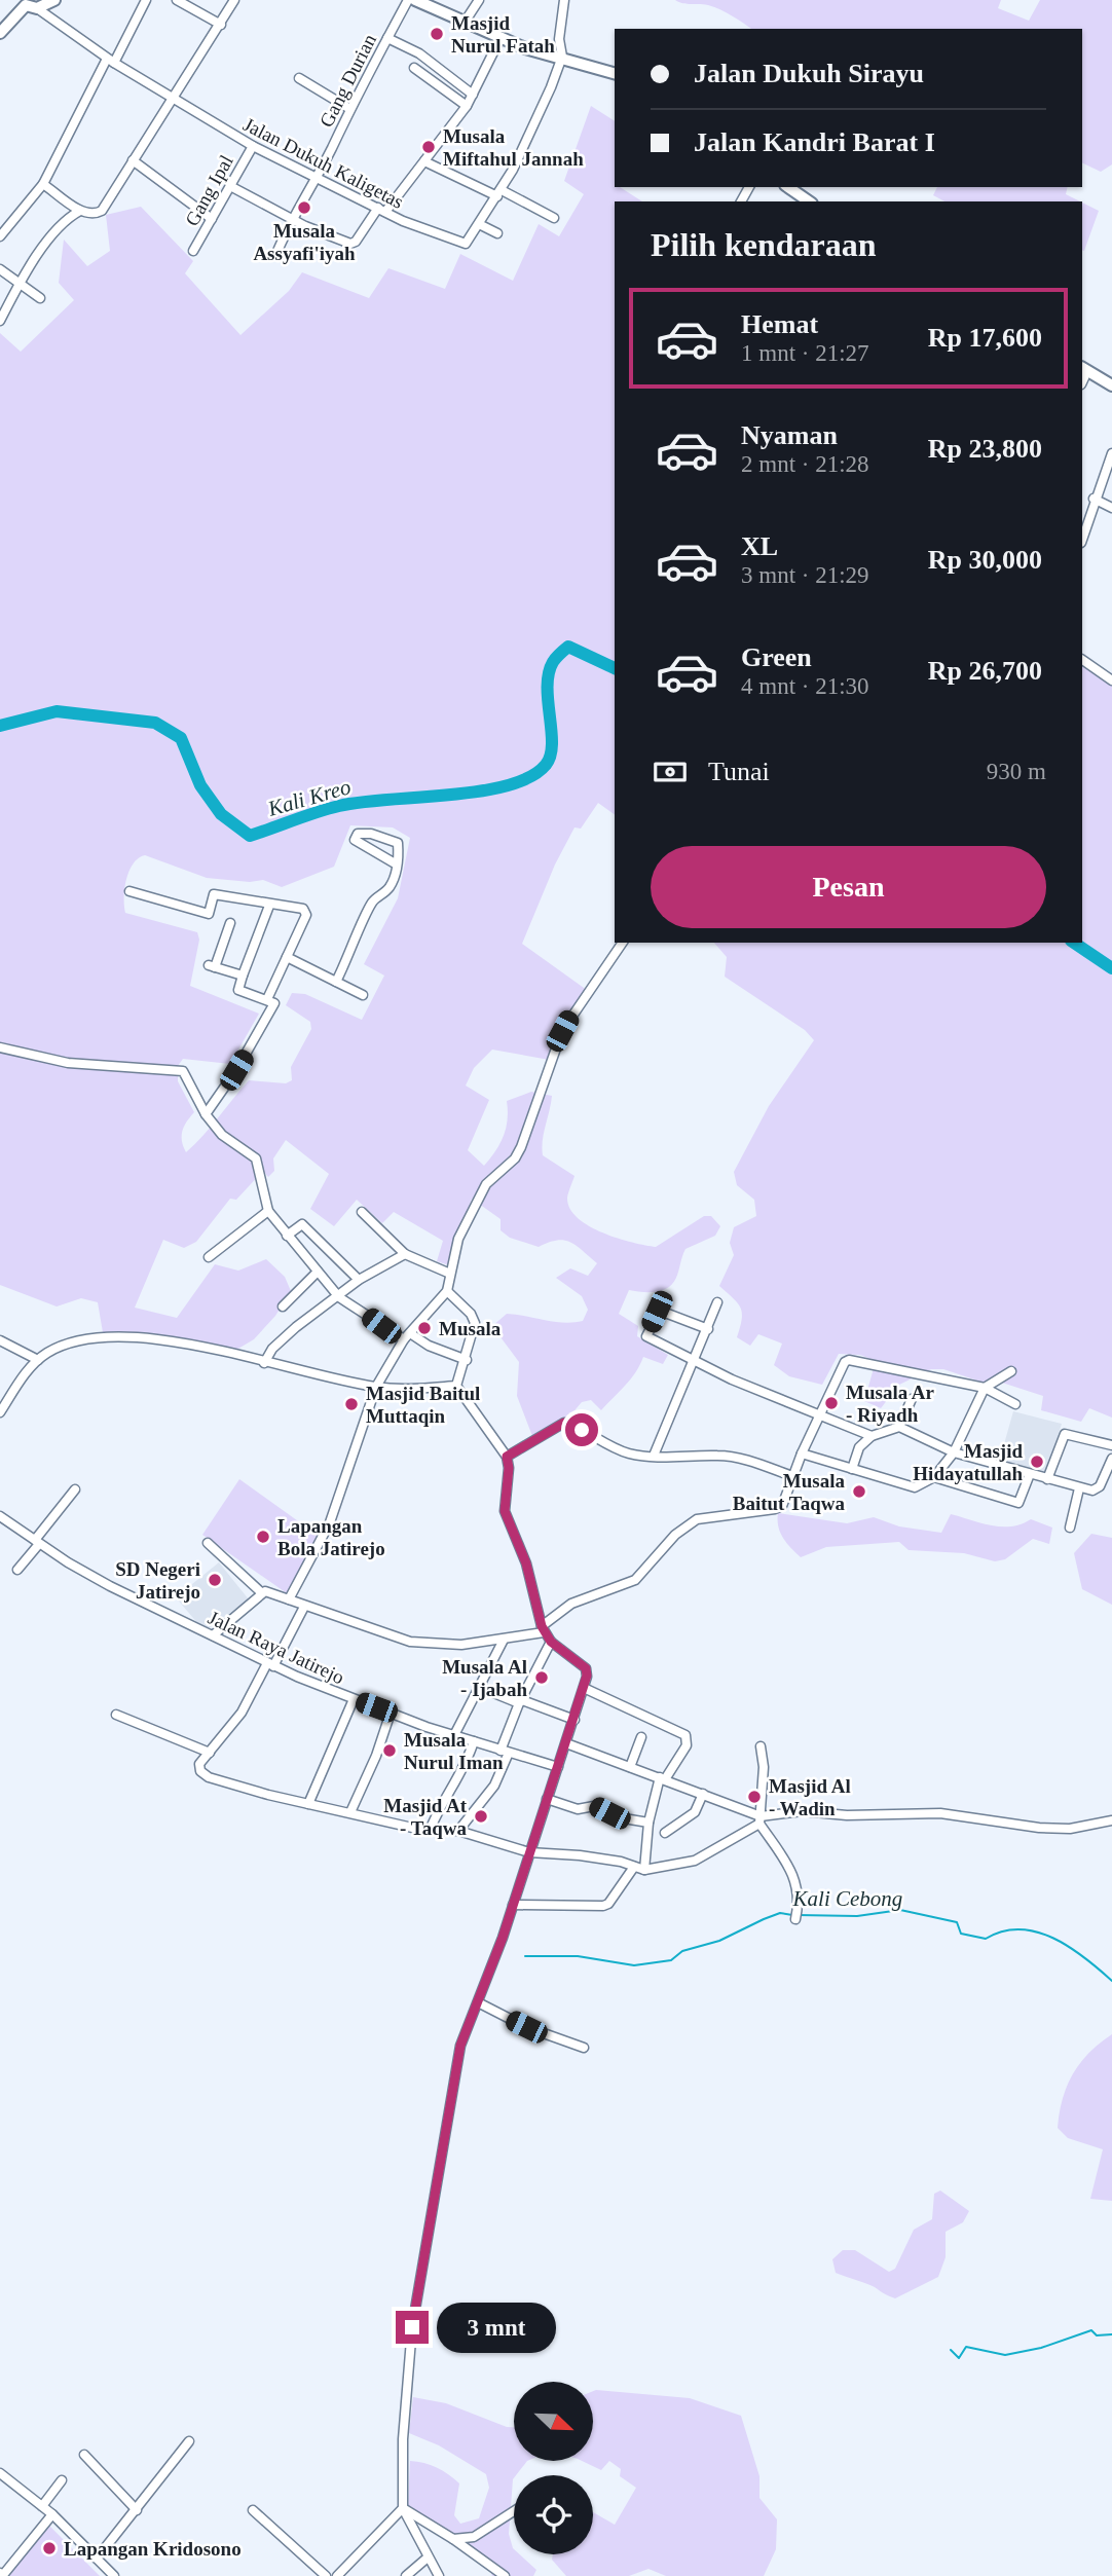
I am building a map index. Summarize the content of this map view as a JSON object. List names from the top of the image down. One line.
{"streets":{"street":["Gang Durian","Jalan Dukuh Kaligetas","Gang Ipal","Jalan Raya Jatirejo"]},"crossings":[["Gang Durian","Jalan Dukuh Kaligetas"],["Jalan Dukuh Kaligetas","Gang Ipal"]],"water":["Kali Kreo","Kali Cebong"],"places":["Masjid Nurul Fatah","Musala Miftahul Jannah","Musala Assyafi'iyah","Musala","Musala Ar - Riyadh","Masjid Baitul Muttaqin","Masjid Hidayatullah","Musala Baitut Taqwa","Lapangan Bola Jatirejo","SD Negeri Jatirejo","Musala Al - Ijabah","Musala Nurul Iman","Masjid Al - Wadin","Masjid At - Taqwa","Lapangan Kridosono"],"north":"bottom right","page":{"banner":["Jalan Dukuh Sirayu","Jalan Kandri Barat I"],"heading":"Pilih kendaraan","list":[{"name":"Hemat","note":"1 mnt · 21:27","value":"Rp 17,600"},{"name":"Nyaman","note":"2 mnt · 21:28","value":"Rp 23,800"},{"name":"XL","note":"3 mnt · 21:29","value":"Rp 30,000"},{"name":"Green","note":"4 mnt · 21:30","value":"Rp 26,700"}],"pay":["Tunai","930 m"],"buttons":"Pesan","bubble":"3 mnt"}}
